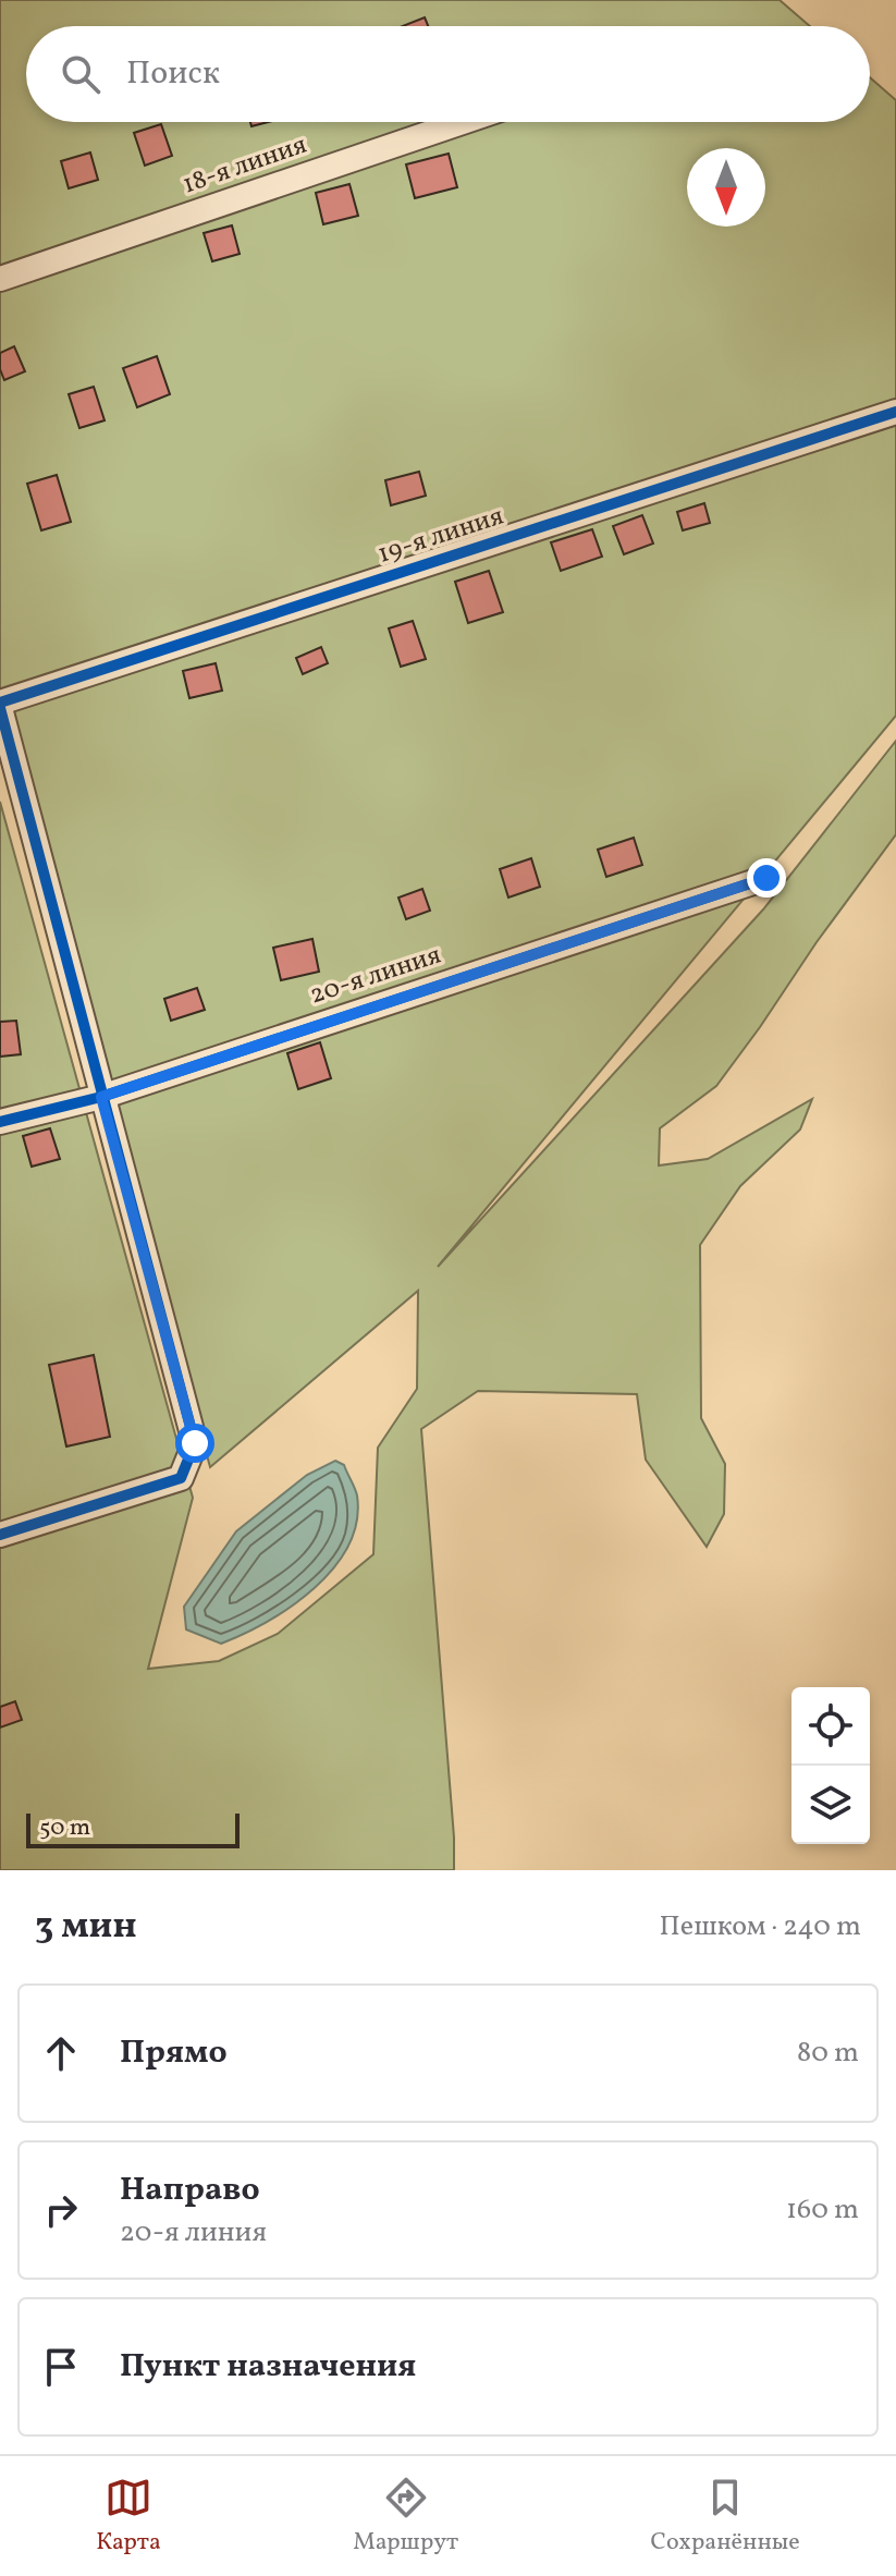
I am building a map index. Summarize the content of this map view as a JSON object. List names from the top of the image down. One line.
{"streets":{"street":["18-я линия","19-я линия","20-я линия"]},"scale_bar":"50 m","north":"bottom","page":{"search":"Поиск","scale":"50 m","heading":["3 мин","Пешком · 240 m"],"list":[["Прямо","80 m"],["Направо","20-я линия","160 m"],"Пункт назначения"],"nav":["Карта","Маршрут","Сохранённые"]}}
